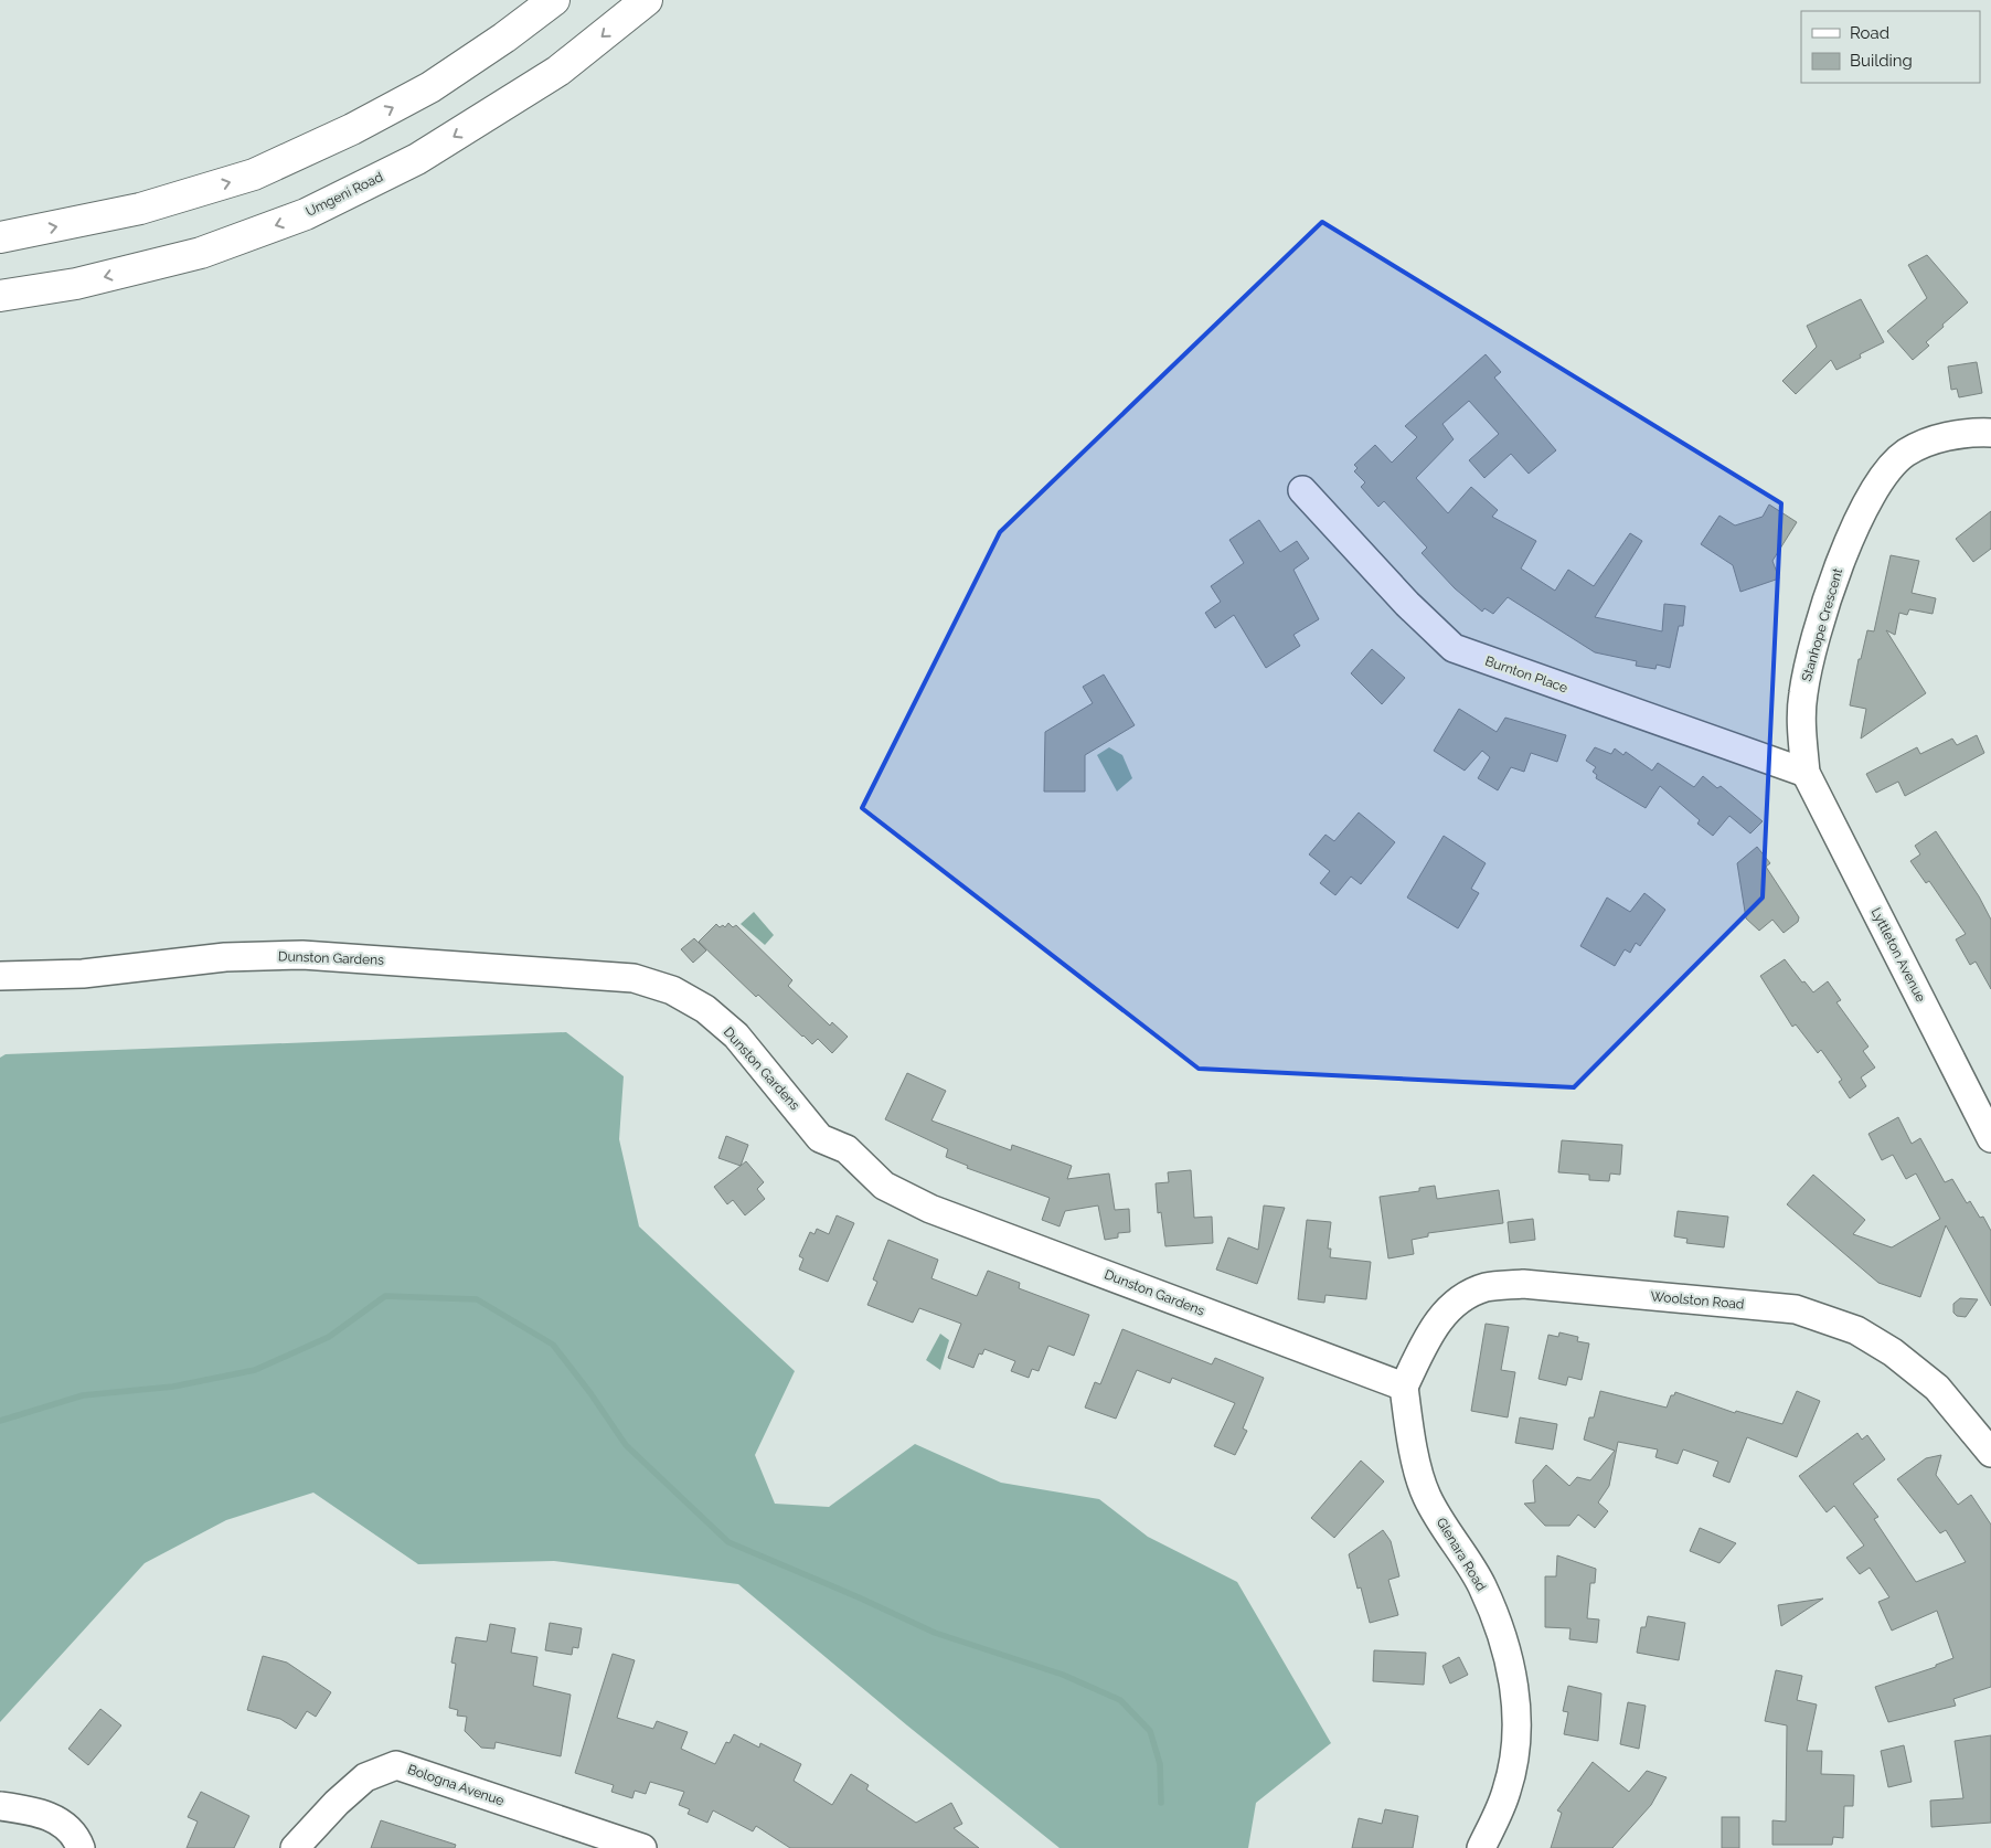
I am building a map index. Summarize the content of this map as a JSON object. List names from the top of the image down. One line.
{"streets":{"highway":["Umgeni Road"],"street":["Stanhope Crescent","Burnton Place","Lyttleton Avenue","Dunston Gardens","Woolston Road","Glenara Road","Bologna Avenue"]},"crossings":[["Stanhope Crescent","Burnton Place"],["Stanhope Crescent","Lyttleton Avenue"],["Burnton Place","Lyttleton Avenue"],["Dunston Gardens","Woolston Road"],["Dunston Gardens","Glenara Road"],["Woolston Road","Glenara Road"]],"legend":["Road","Building"]}
